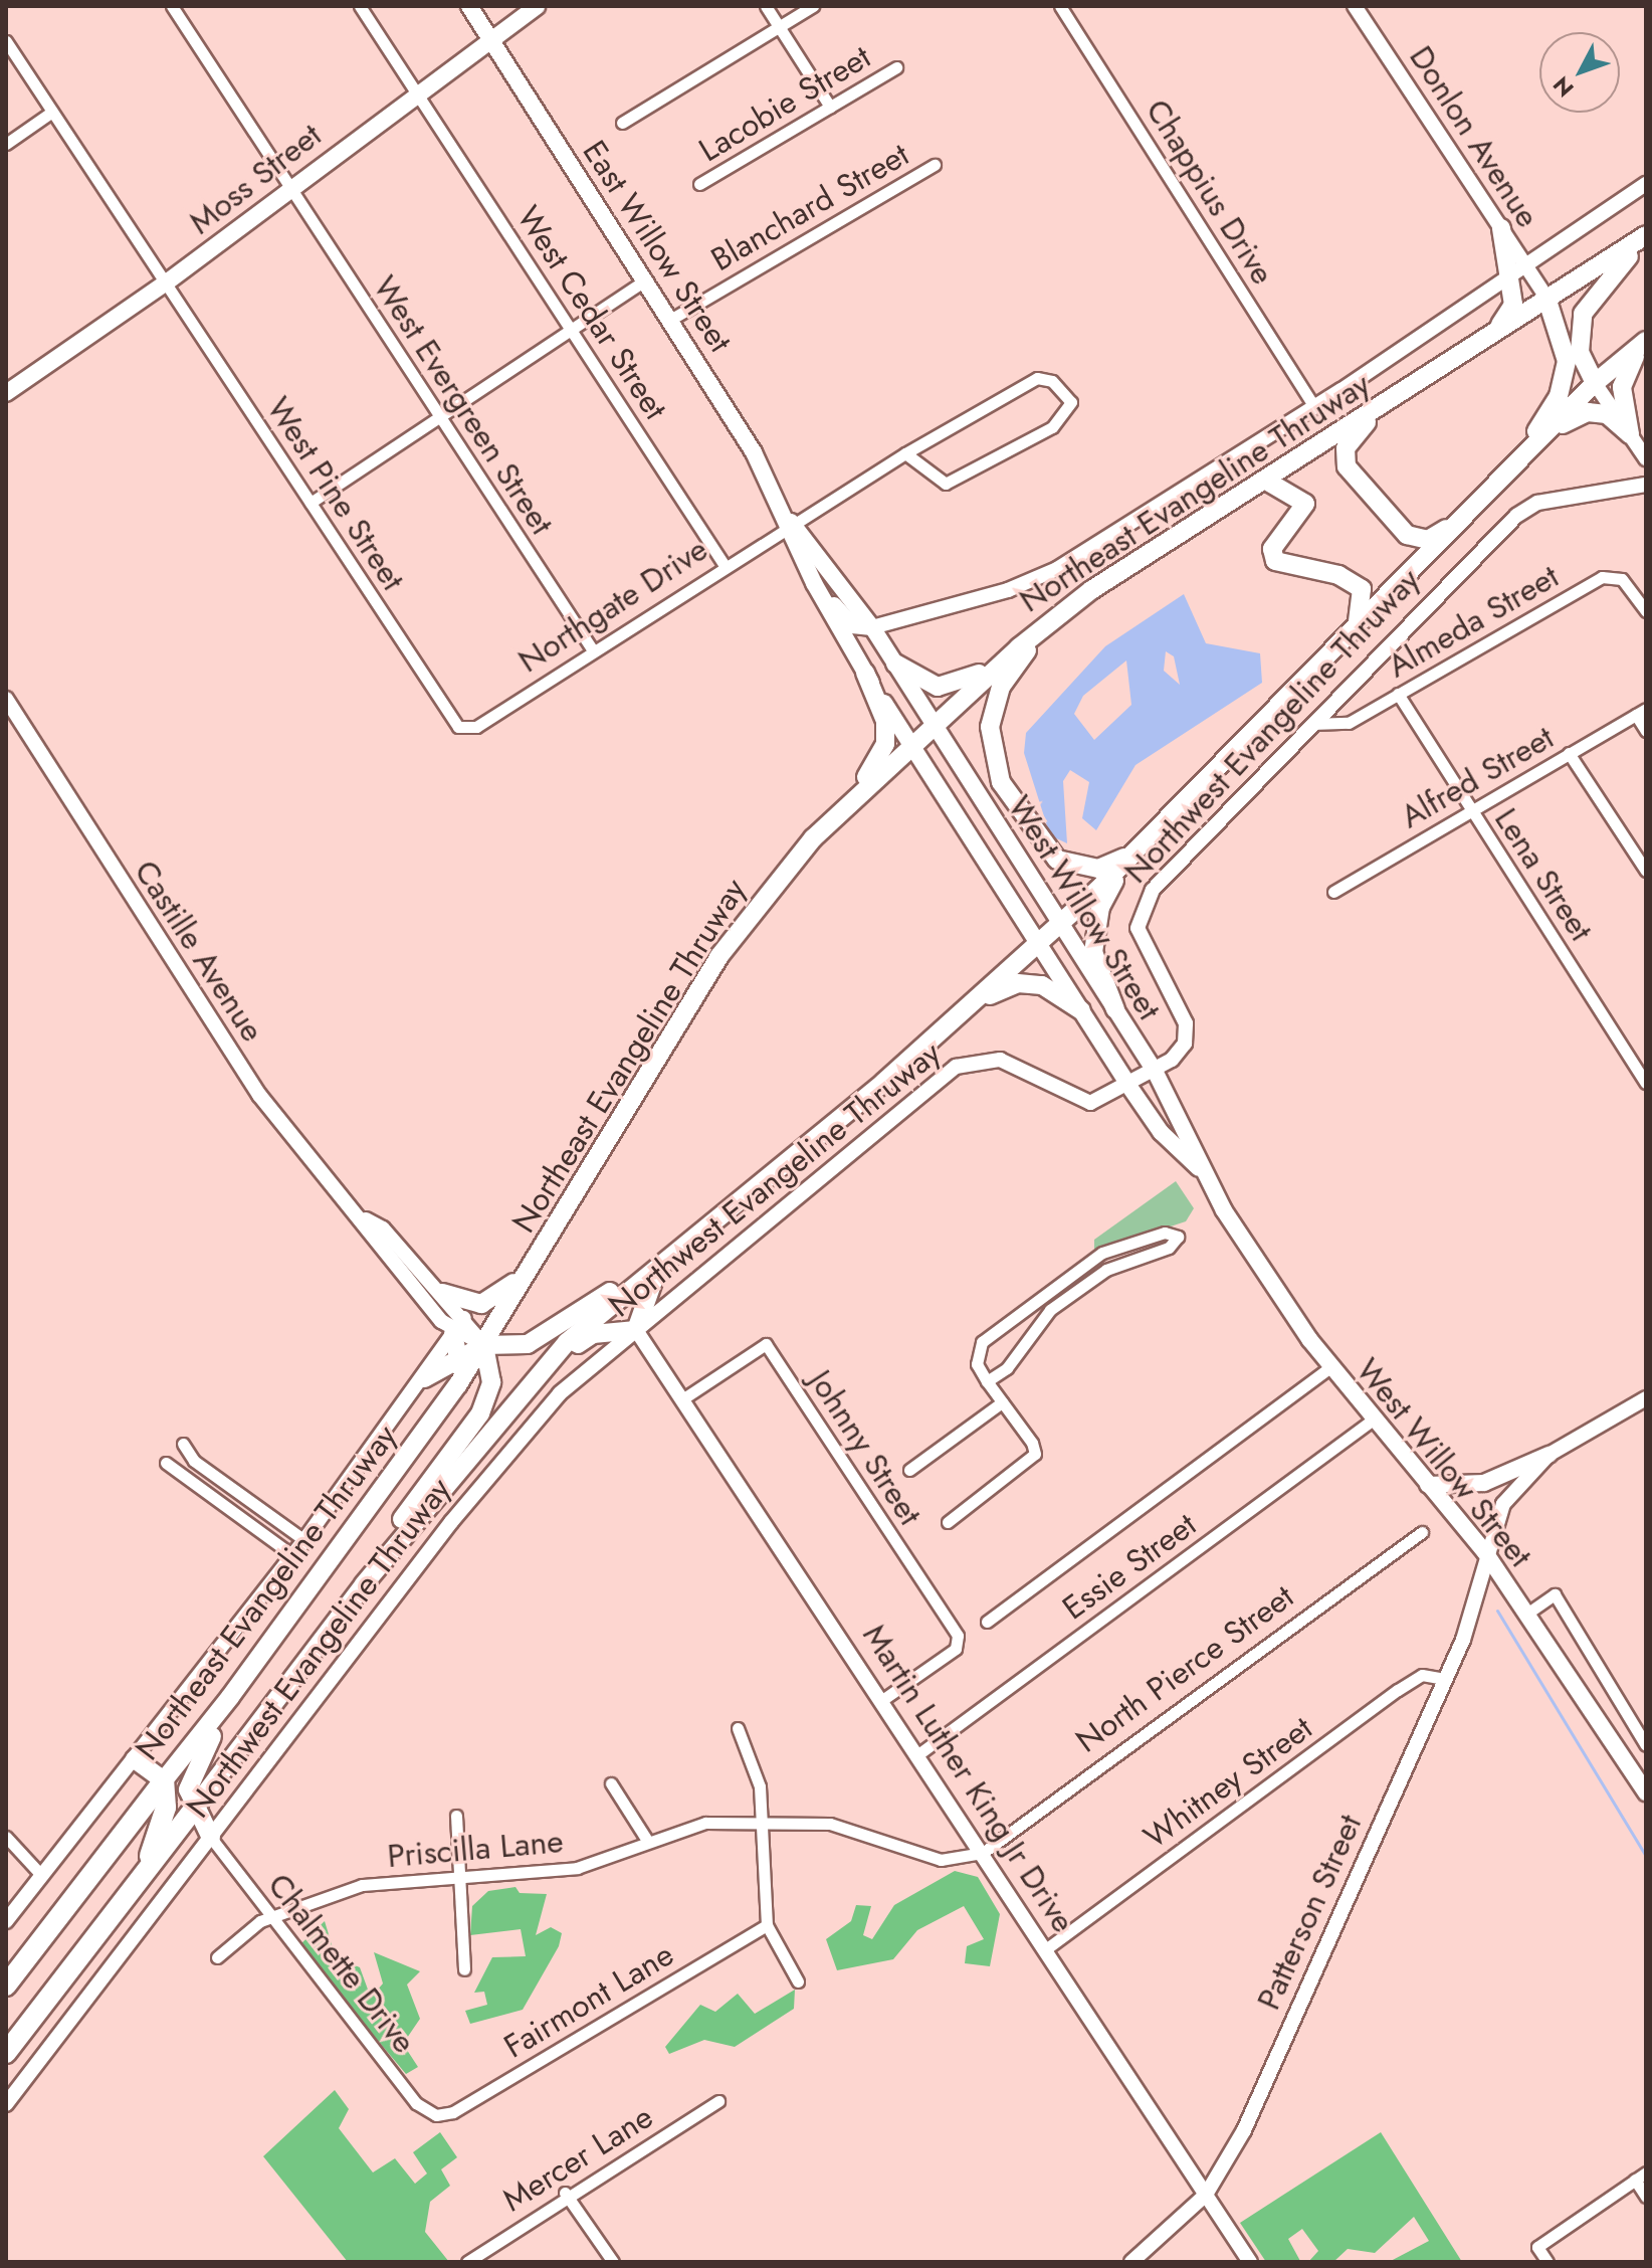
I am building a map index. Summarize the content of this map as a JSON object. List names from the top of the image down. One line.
{"streets":{"highway":["Northeast Evangeline Thruway","Northwest Evangeline Thruway"],"main road":["Moss Street","East Willow Street","West Willow Street"],"street":["Lacobie Street","Donlon Avenue","Chappius Drive","Blanchard Street","West Cedar Street","West Evergreen Street","West Pine Street","Northgate Drive","Almeda Street","Alfred Street","Lena Street","Castille Avenue","Johnny Street","Essie Street","North Pierce Street","Martin Luther King Jr Drive","Whitney Street","Priscilla Lane","Patterson Street","Chalmette Drive","Fairmont Lane","Mercer Lane"]},"crossings":[["Donlon Avenue","Northeast Evangeline Thruway"],["Moss Street","East Willow Street"],["Moss Street","West Cedar Street"],["Moss Street","West Evergreen Street"],["Moss Street","West Pine Street"],["Chappius Drive","Northeast Evangeline Thruway"],["Blanchard Street","East Willow Street"],["East Willow Street","Northeast Evangeline Thruway"],["East Willow Street","Northgate Drive"],["East Willow Street","West Willow Street"],["West Cedar Street","Northgate Drive"],["West Evergreen Street","Northgate Drive"],["Northeast Evangeline Thruway","West Willow Street"],["Northeast Evangeline Thruway","Castille Avenue"],["West Pine Street","Northgate Drive"],["Almeda Street","Northwest Evangeline Thruway"],["Almeda Street","Lena Street"],["Northwest Evangeline Thruway","West Willow Street"],["Northwest Evangeline Thruway","Martin Luther King Jr Drive"],["Northwest Evangeline Thruway","Chalmette Drive"],["Alfred Street","Lena Street"],["West Willow Street","Essie Street"],["West Willow Street","Patterson Street"],["Johnny Street","Martin Luther King Jr Drive"],["Essie Street","Martin Luther King Jr Drive"],["North Pierce Street","Martin Luther King Jr Drive"],["North Pierce Street","Priscilla Lane"],["Martin Luther King Jr Drive","Whitney Street"],["Martin Luther King Jr Drive","Priscilla Lane"],["Martin Luther King Jr Drive","Patterson Street"],["Whitney Street","Patterson Street"],["Priscilla Lane","Chalmette Drive"],["Chalmette Drive","Fairmont Lane"]],"north":"bottom left"}
